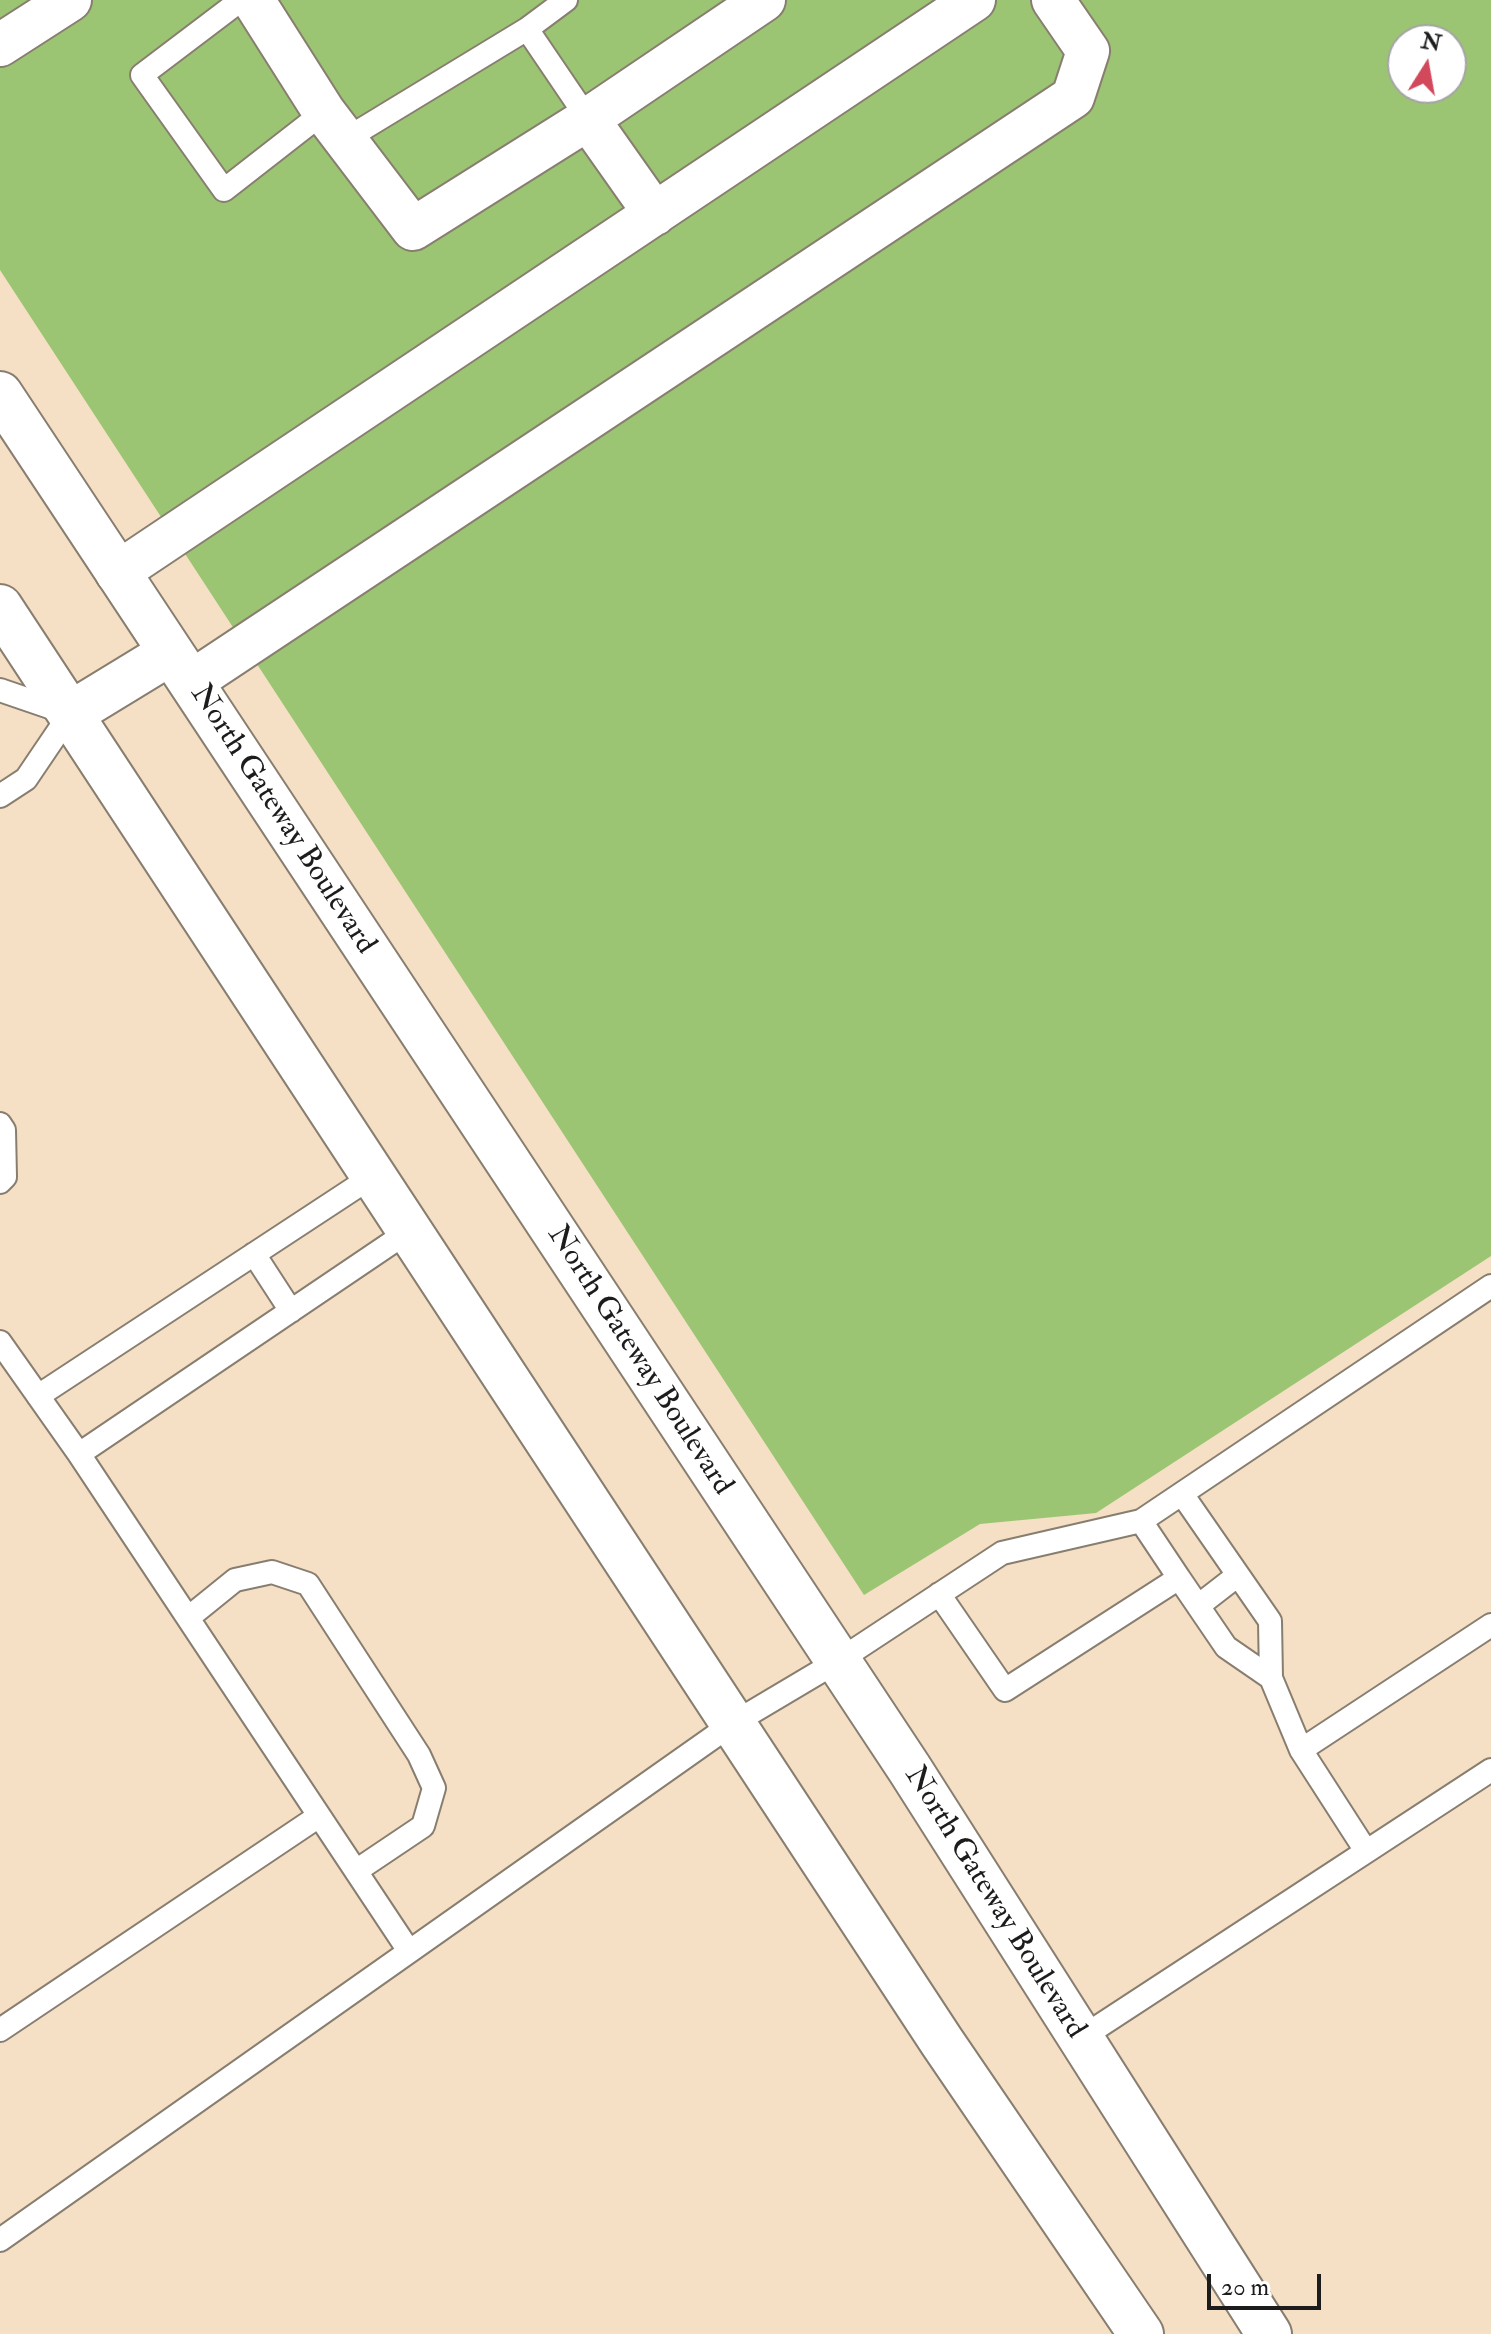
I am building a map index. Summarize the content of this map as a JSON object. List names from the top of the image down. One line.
{"streets":{"main road":["North Gateway Boulevard"]},"scale_bar":"20 m","north":"top"}
